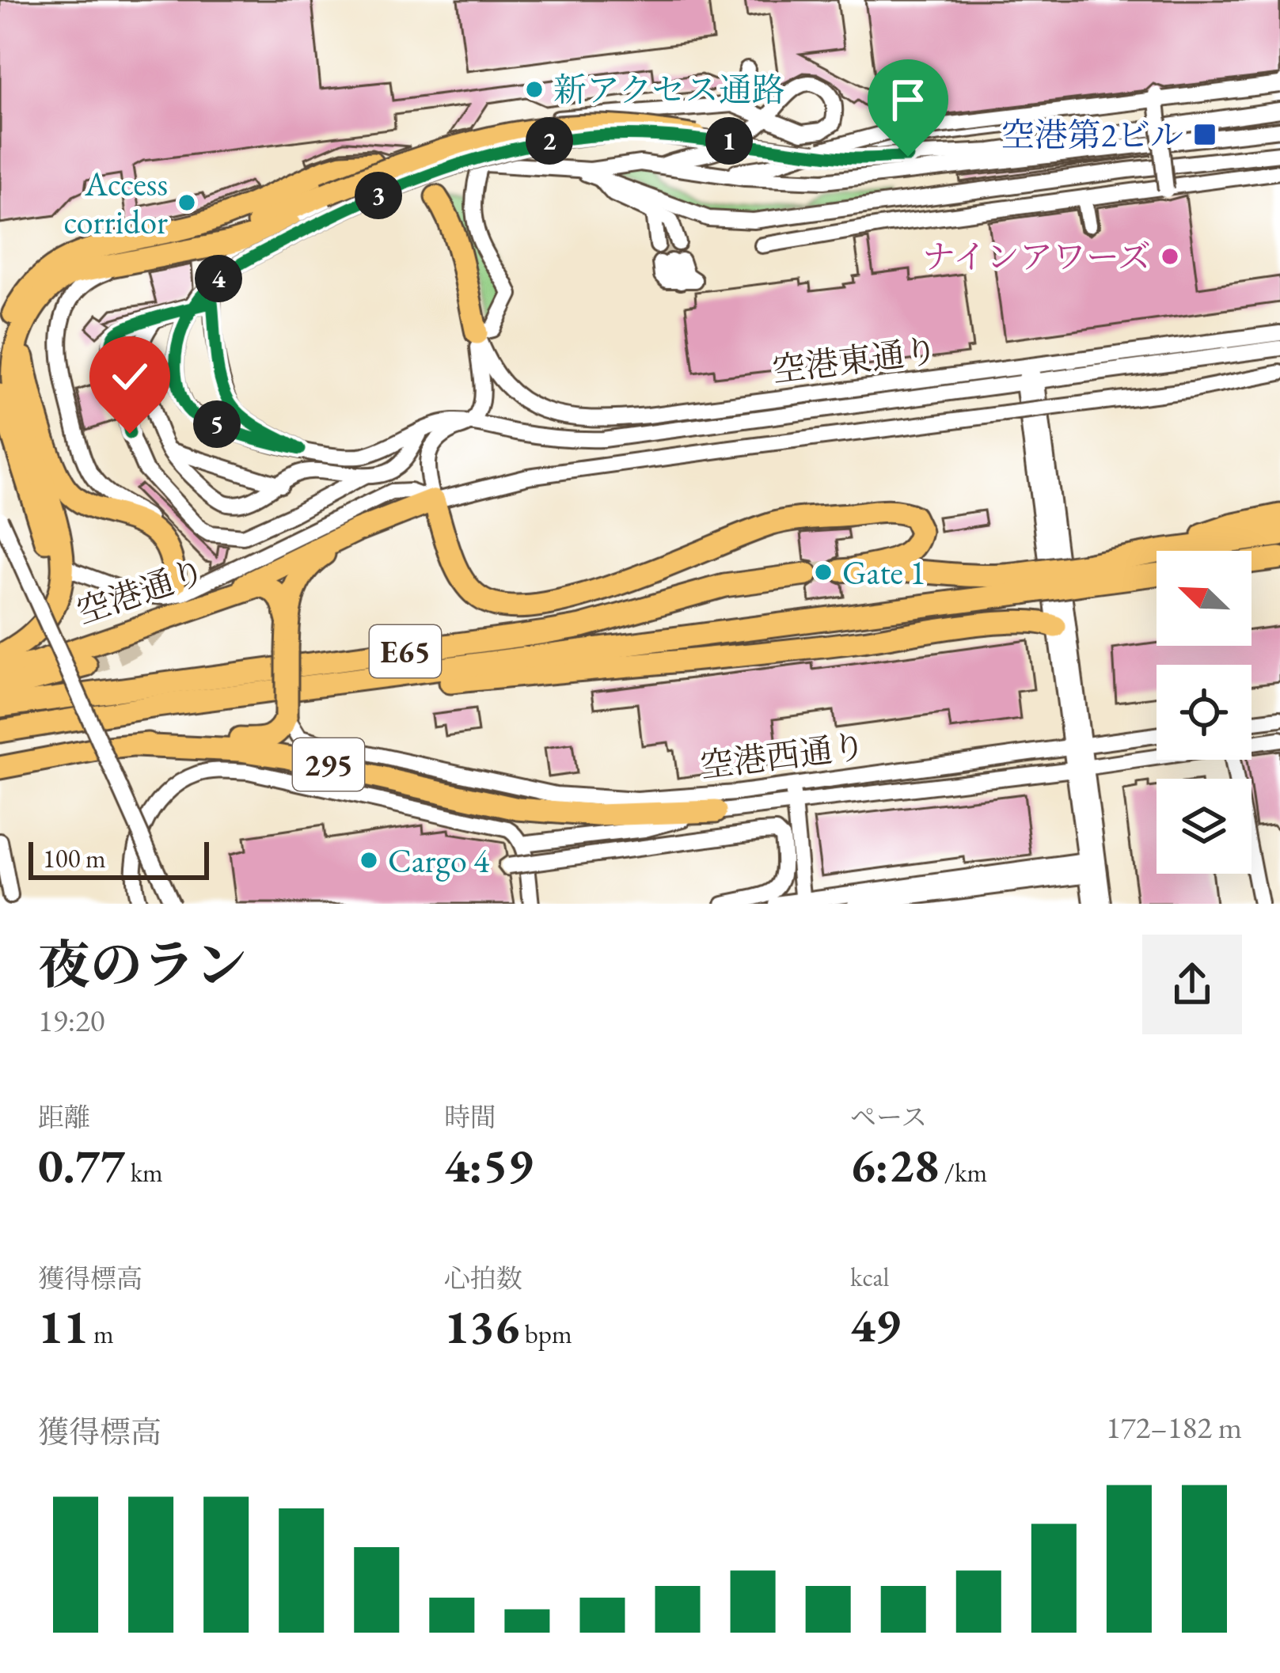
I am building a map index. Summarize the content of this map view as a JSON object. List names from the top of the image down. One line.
{"streets":{"highway":["空港通り","E65","295"],"street":["空港東通り","空港西通り"]},"crossings":[["空港通り","295"],["E65","295"],["空港西通り","295"]],"places":{"other":["新アクセス通路","Access corridor","ナインアワーズ","Gate 1","Cargo 4"],"transit":["空港第2ビル"]},"scale_bar":"100 m","north":"top left","page":{"pins":["1","2","3","4","5"],"scale":"100 m","heading":["夜のラン","19:20"],"stats":[["距離","0.77 km"],["時間","4:59"],["ペース","6:28 /km"],["獲得標高","11 m"],["心拍数","136 bpm"],["kcal","49"]],"chart":["獲得標高","172–182 m"]}}
